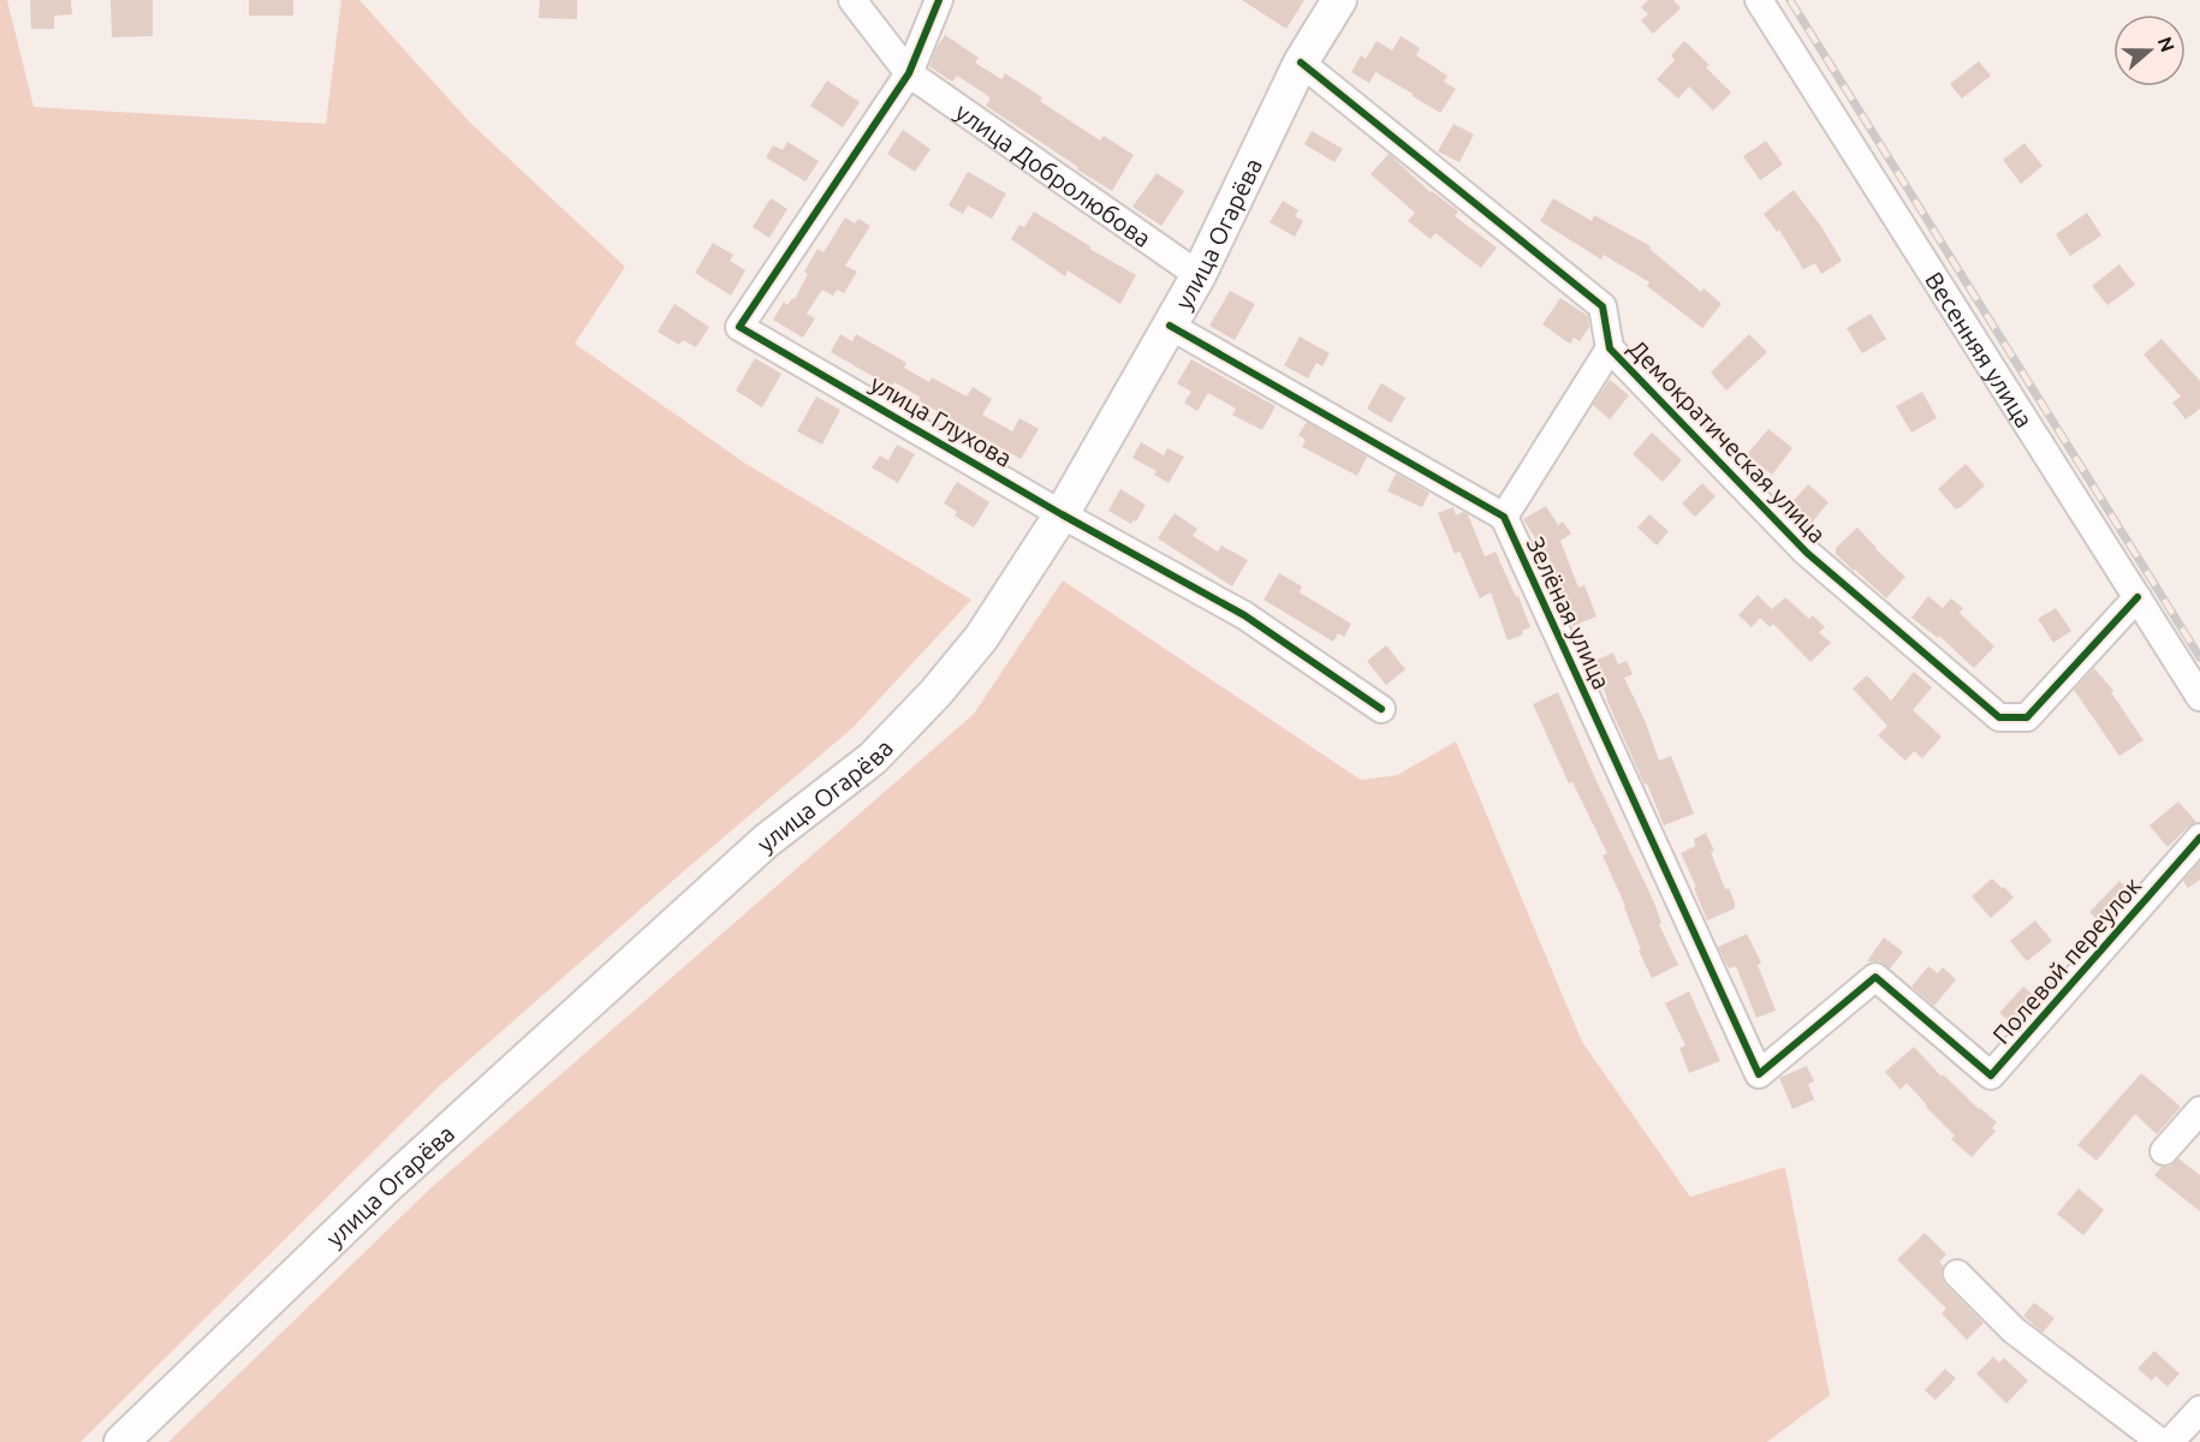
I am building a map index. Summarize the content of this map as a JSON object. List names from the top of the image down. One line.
{"streets":{"main road":["улица Огарёва"],"street":["улица Добролюбова","Весенняя улица","улица Глухова","Демократическая улица","Зелёная улица","Полевой переулок"]},"crossings":[["улица Добролюбова","улица Огарёва"],["улица Добролюбова","улица Глухова"],["улица Огарёва","улица Глухова"],["улица Огарёва","Демократическая улица"],["улица Огарёва","Зелёная улица"],["Весенняя улица","Демократическая улица"],["Зелёная улица","Полевой переулок"]],"north":"right"}
